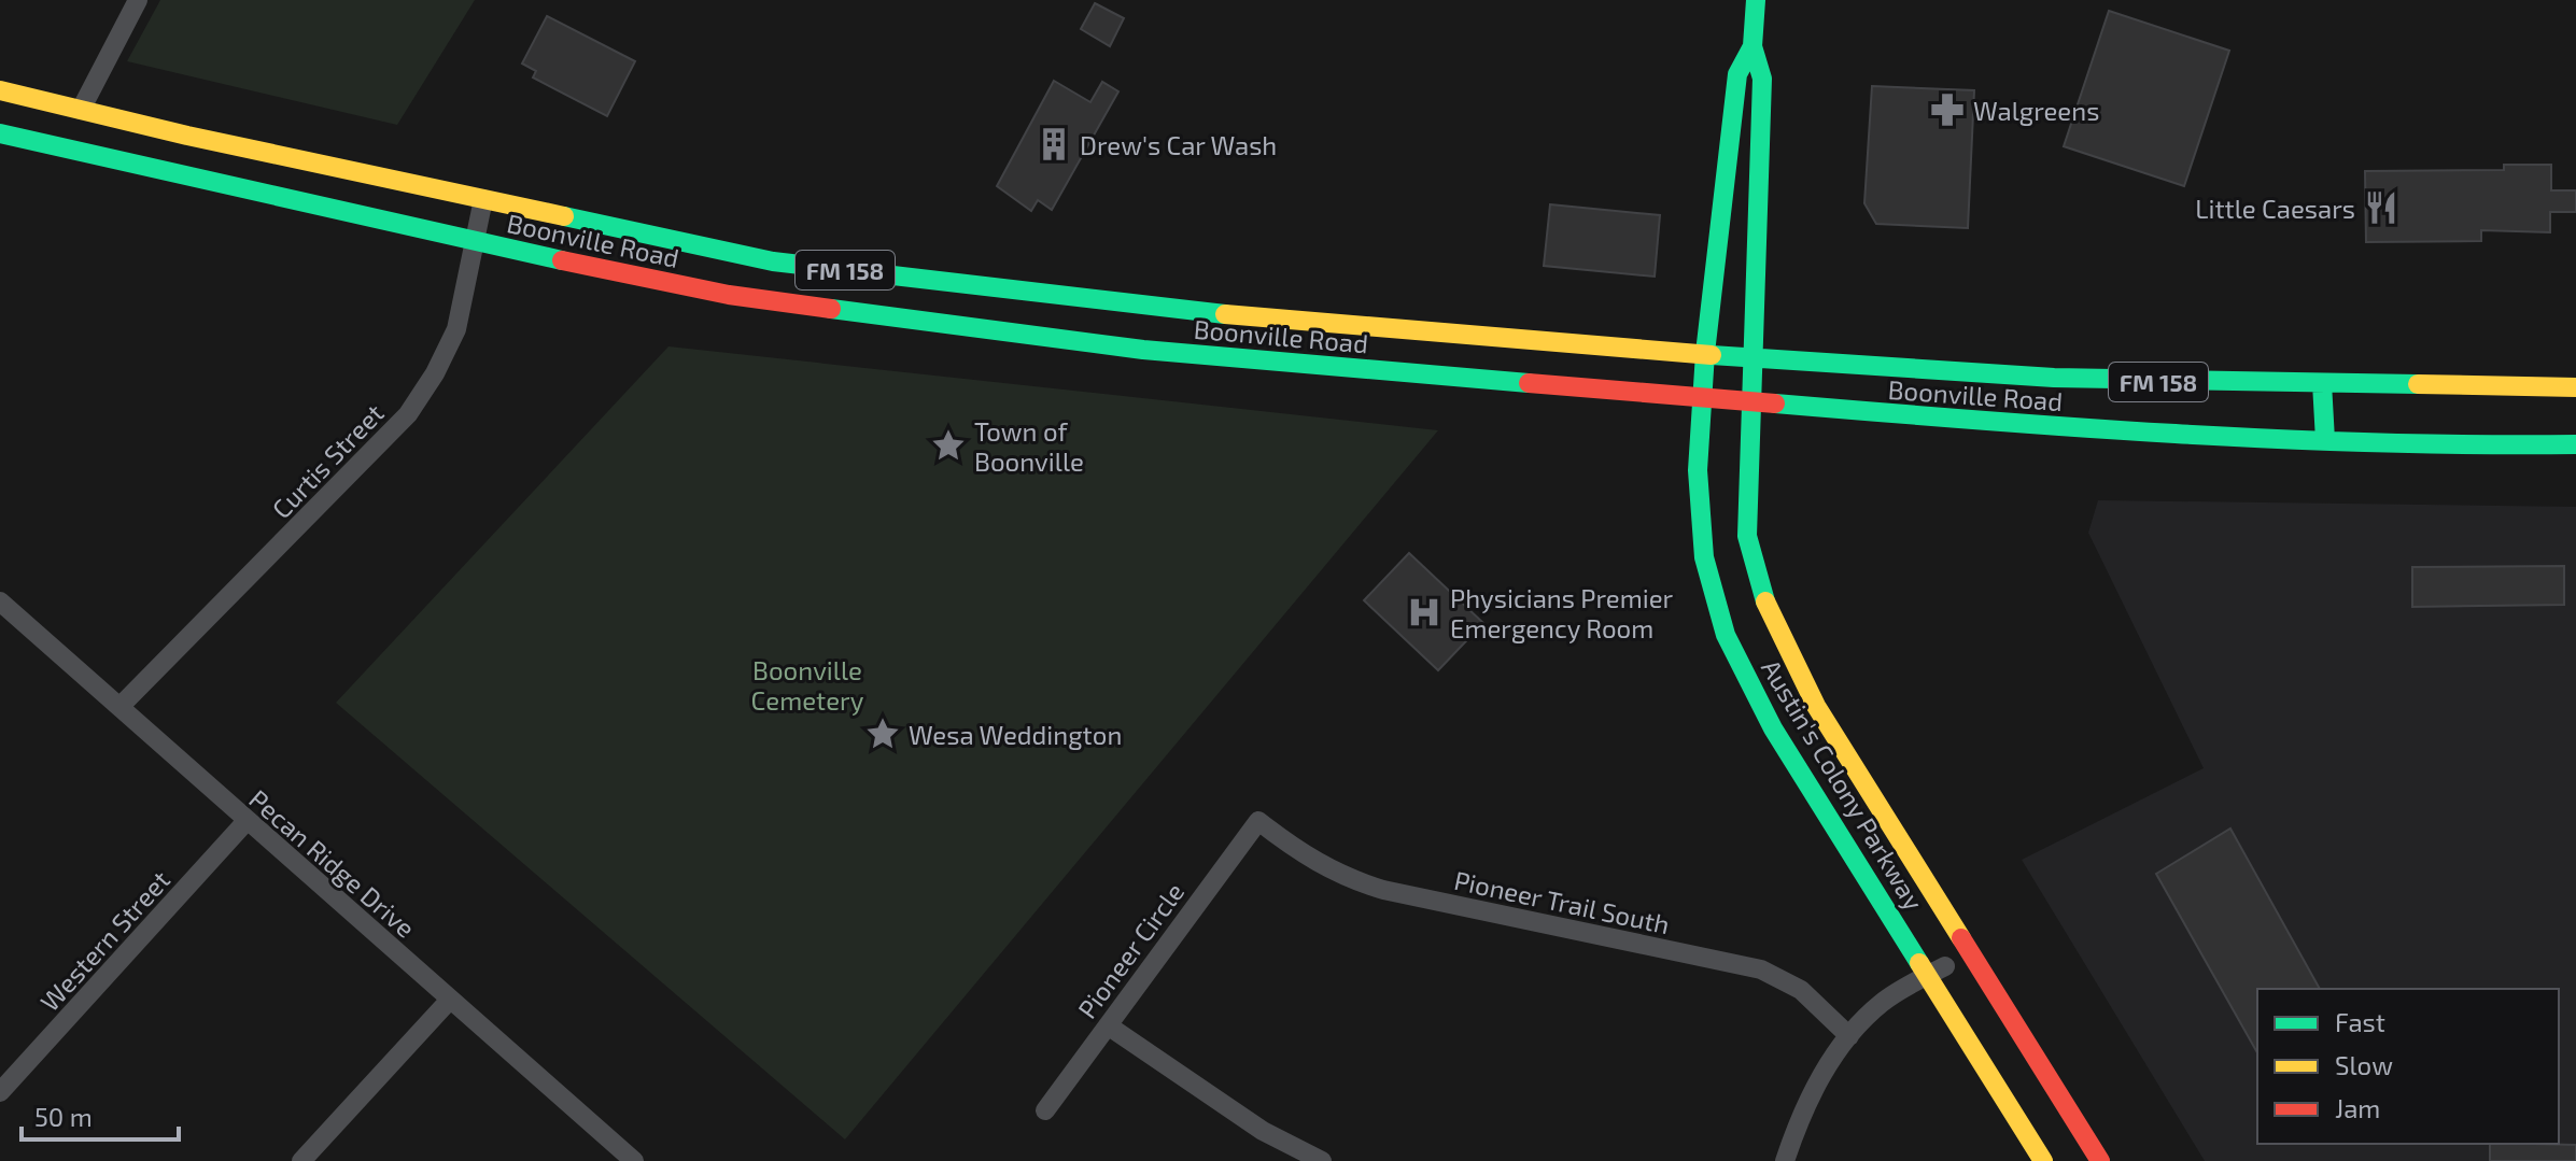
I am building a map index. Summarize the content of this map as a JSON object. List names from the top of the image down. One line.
{"streets":{"main road":["Boonville Road","FM 158","Austin's Colony Parkway"],"street":["Curtis Street","Pecan Ridge Drive","Pioneer Trail South","Western Street","Pioneer Circle"]},"crossings":[["Boonville Road","Curtis Street"],["Boonville Road","Austin's Colony Parkway"],["Curtis Street","Pecan Ridge Drive"],["Pecan Ridge Drive","Western Street"],["Pioneer Trail South","Pioneer Circle"]],"parks":["Boonville Cemetery"],"places":{"pharmacy":["Walgreens"],"building":["Drew's Car Wash"],"restaurant":["Little Caesars"],"place":["Town of Boonville","Wesa Weddington"],"hospital":["Physicians Premier Emergency Room"]},"legend":["Fast","Slow","Jam"],"scale_bar":"50 m"}
